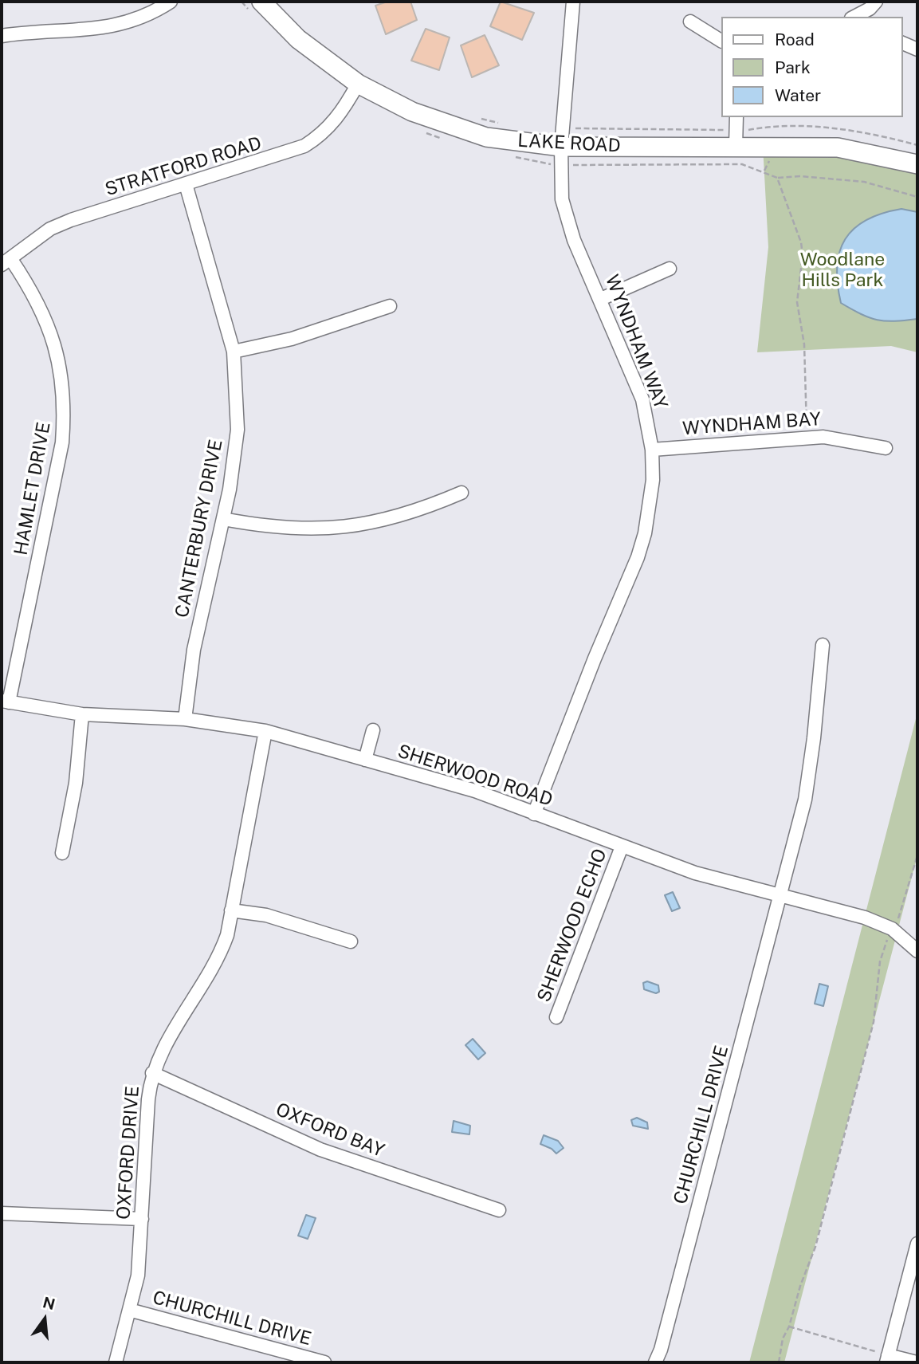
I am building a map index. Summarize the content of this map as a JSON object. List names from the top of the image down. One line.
{"streets":{"street":["LAKE ROAD","STRATFORD ROAD","WYNDHAM WAY","WYNDHAM BAY","HAMLET DRIVE","CANTERBURY DRIVE","SHERWOOD ROAD","SHERWOOD ECHO","CHURCHILL DRIVE","OXFORD BAY","OXFORD DRIVE"]},"crossings":[["LAKE ROAD","STRATFORD ROAD"],["LAKE ROAD","WYNDHAM WAY"],["STRATFORD ROAD","HAMLET DRIVE"],["STRATFORD ROAD","CANTERBURY DRIVE"],["WYNDHAM WAY","WYNDHAM BAY"],["WYNDHAM WAY","SHERWOOD ROAD"],["HAMLET DRIVE","SHERWOOD ROAD"],["CANTERBURY DRIVE","SHERWOOD ROAD"],["SHERWOOD ROAD","SHERWOOD ECHO"],["SHERWOOD ROAD","CHURCHILL DRIVE"],["SHERWOOD ROAD","OXFORD DRIVE"],["CHURCHILL DRIVE","OXFORD DRIVE"],["OXFORD BAY","OXFORD DRIVE"]],"parks":["Woodlane Hills Park"],"legend":["Road","Park","Water"],"north":"top"}
